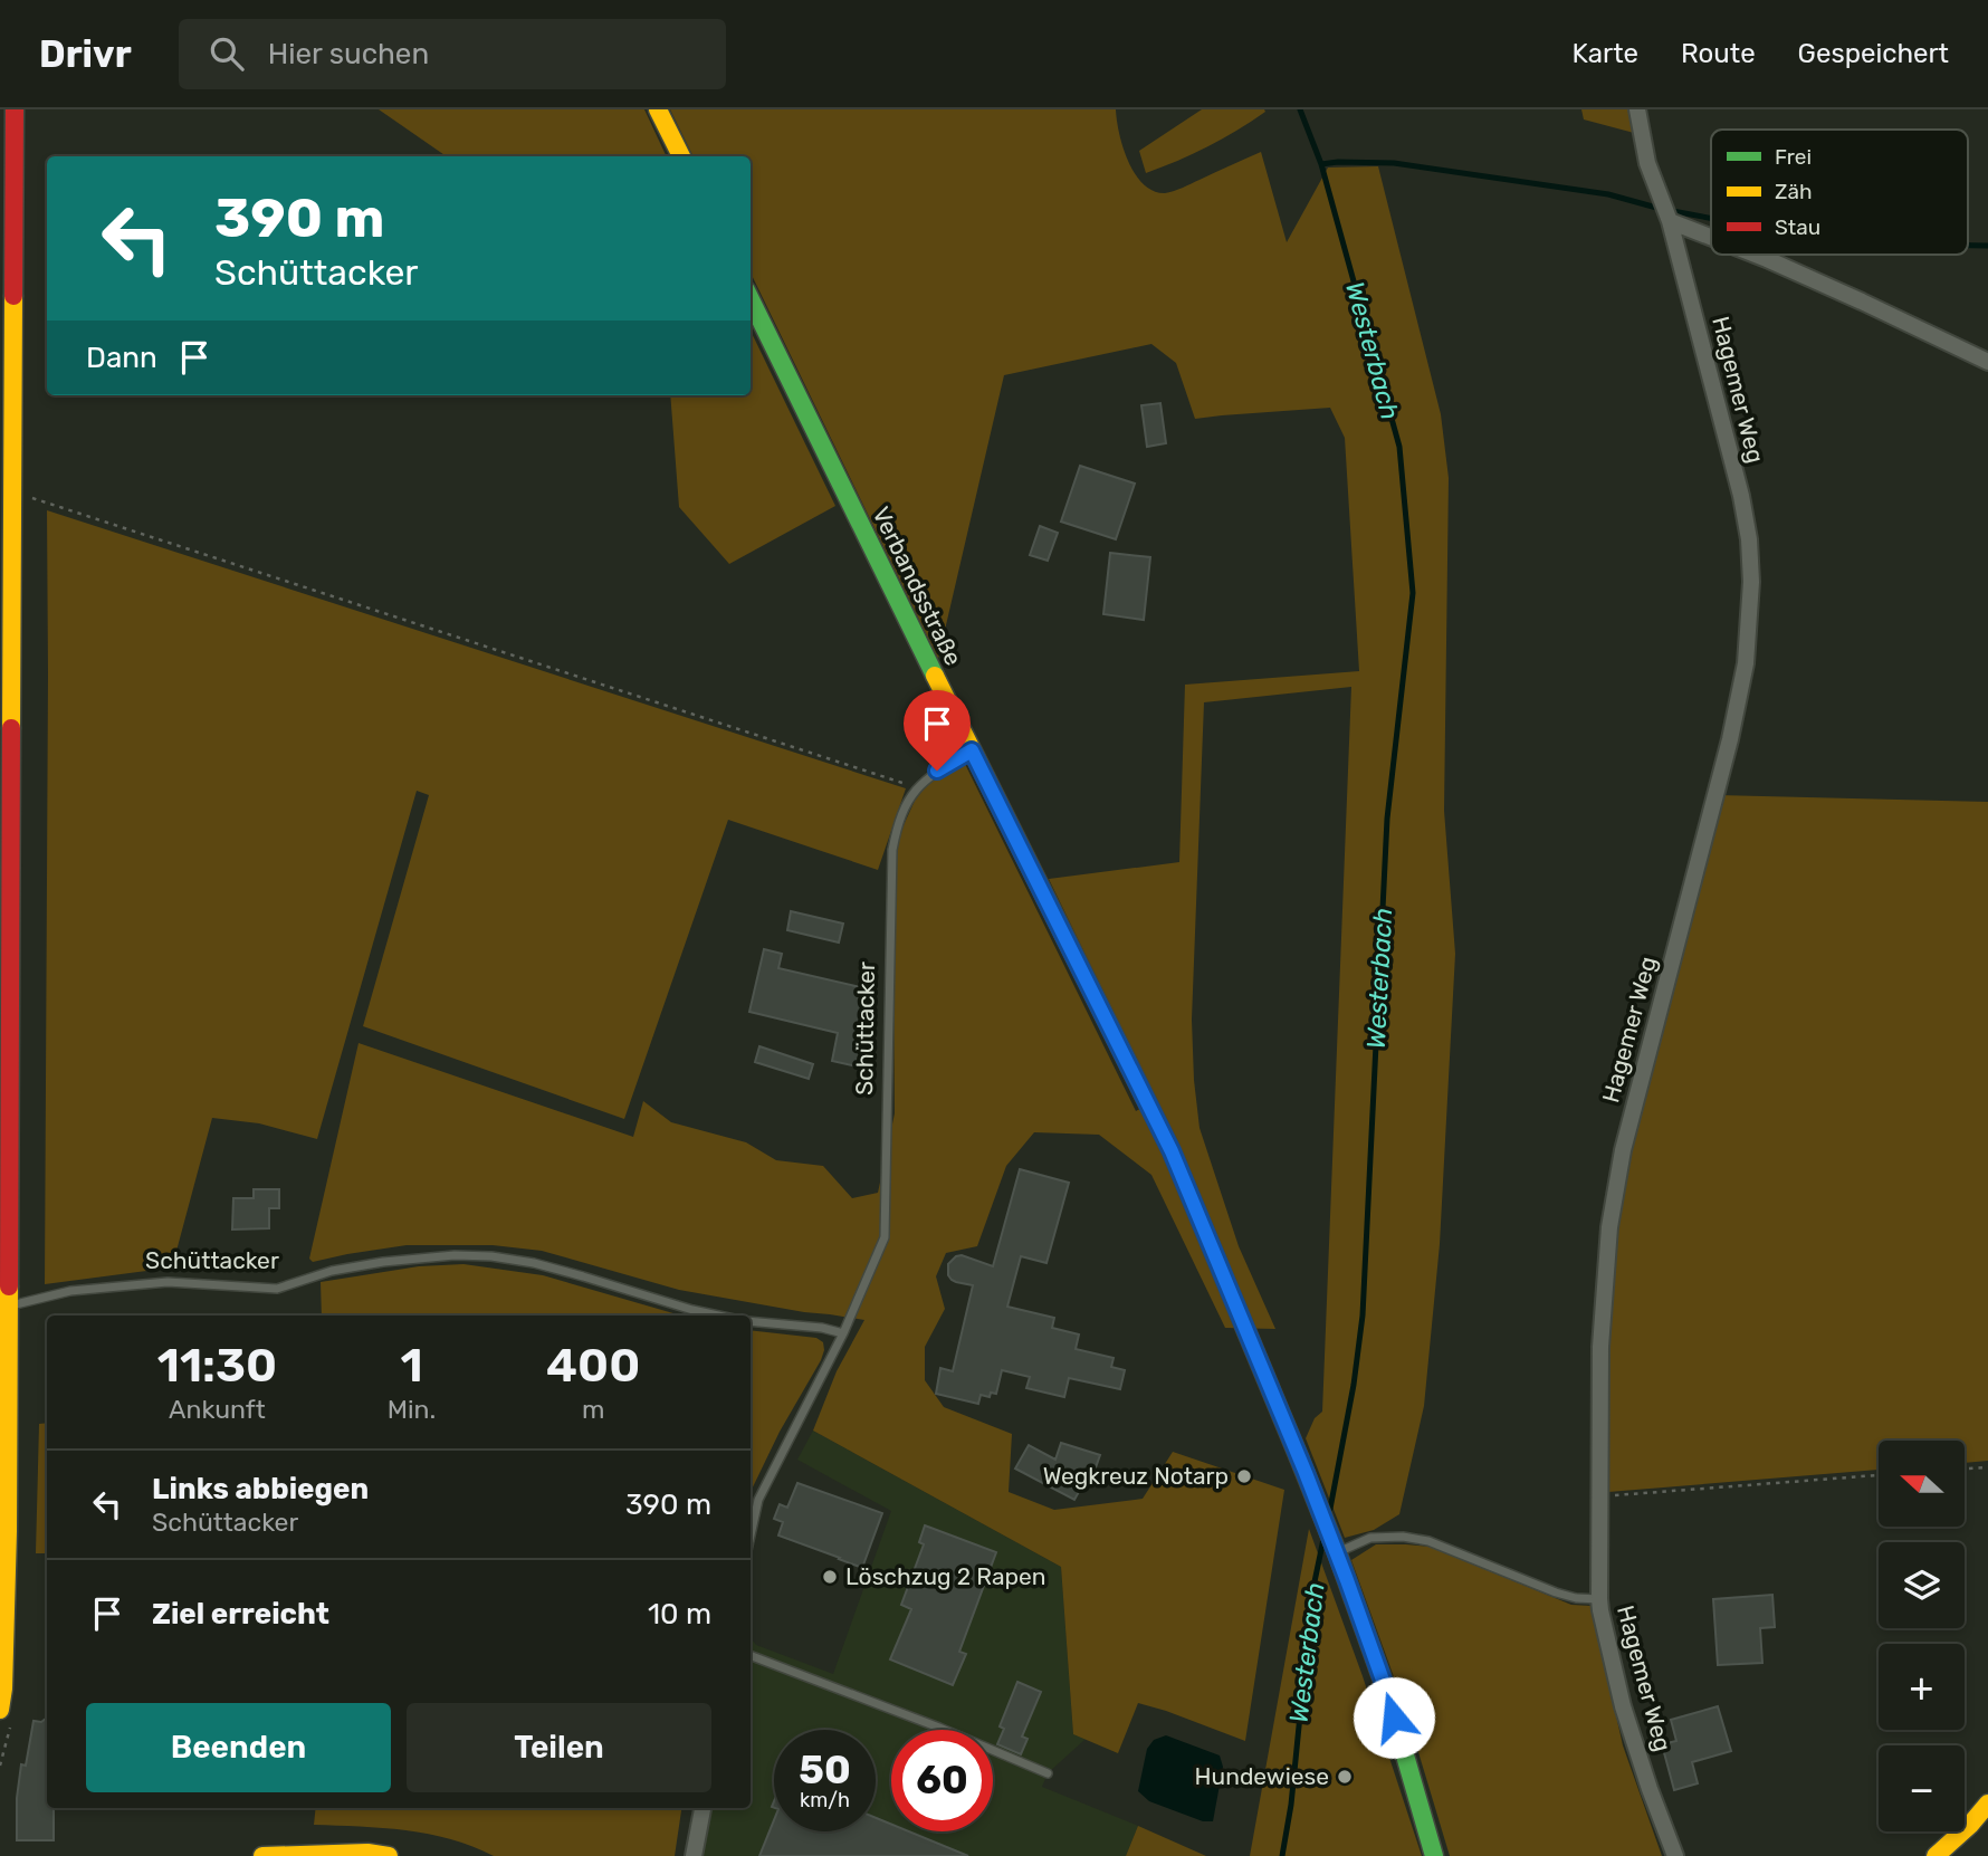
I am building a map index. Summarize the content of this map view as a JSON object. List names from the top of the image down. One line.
{"streets":{"main road":["Verbandsstraße"],"street":["Hagemer Weg"],"lane":["Schüttacker"]},"crossings":[["Verbandsstraße","Schüttacker"]],"water":["Westerbach"],"places":["Wegkreuz Notarp","Löschzug 2 Rapen","Hundewiese"],"legend":["Frei","Zäh","Stau"],"north":"left","page":{"header":"Drivr","search":"Hier suchen","nav":["Karte","Route","Gespeichert"],"turn":["390 m","Schüttacker"],"then":"Dann","eta":["11:30","Ankunft","1","Min.","400","m"],"map_buttons":["+","−"],"list":[{"name":"Links abbiegen","note":"Schüttacker","value":"390 m"},{"name":"Ziel erreicht","value":"10 m"}],"buttons":["Beenden","Teilen"],"speed":"50 km/h","limit":"60"}}
